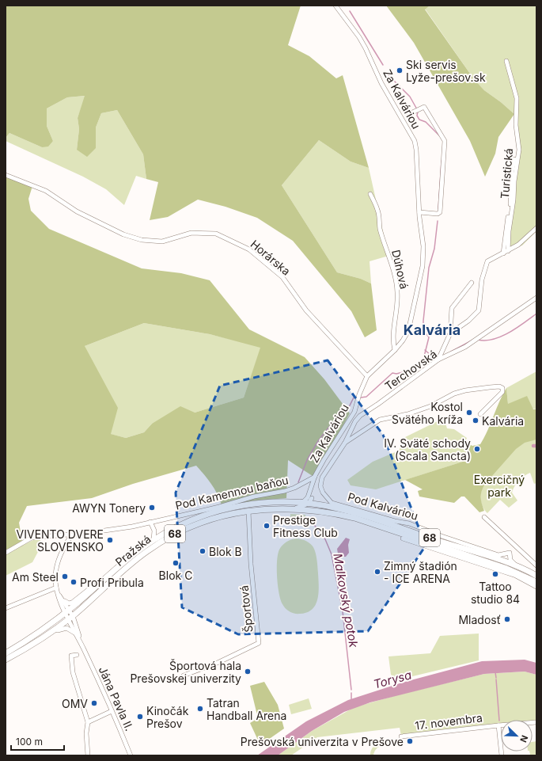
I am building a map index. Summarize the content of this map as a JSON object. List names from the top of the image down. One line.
{"streets":{"main road":["Pod Kalváriou","68","Pražská"],"street":["Za Kalváriou","Turistická","Horárska","Dúhová","Terchovská","Pod Kamennou baňou","Športová","Jána Pavla II.","17. novembra"]},"crossings":[["Za Kalváriou","Horárska"],["Za Kalváriou","Dúhová"],["Za Kalváriou","Pod Kamennou baňou"],["Za Kalváriou","Pod Kalváriou"],["Za Kalváriou","Pražská"],["Pod Kalváriou","Pražská"],["Pražská","Športová"],["Pražská","Jána Pavla II."]],"districts":["Kalvária"],"water":["Malkovský potok","Torysa"],"parks":["Exercičný park"],"places":["Ski servis Lyže-prešov.sk","Kostol Svätého kríža","Kalvária","IV. Sväté schody (Scala Sancta)","AWYN Tonery","Prestige Fitness Club","VIVENTO DVERE SLOVENSKO","Blok B","Blok C","Zimný štadión - ICE ARENA","Tattoo studio 84","Am Steel","Profi Pribula","Mladosť","Športová hala Prešovskej univerzity","OMV","Tatran Handball Arena","Kinočák Prešov","Prešovská univerzita v Prešove"],"scale_bar":"100 m","north":"bottom right"}
